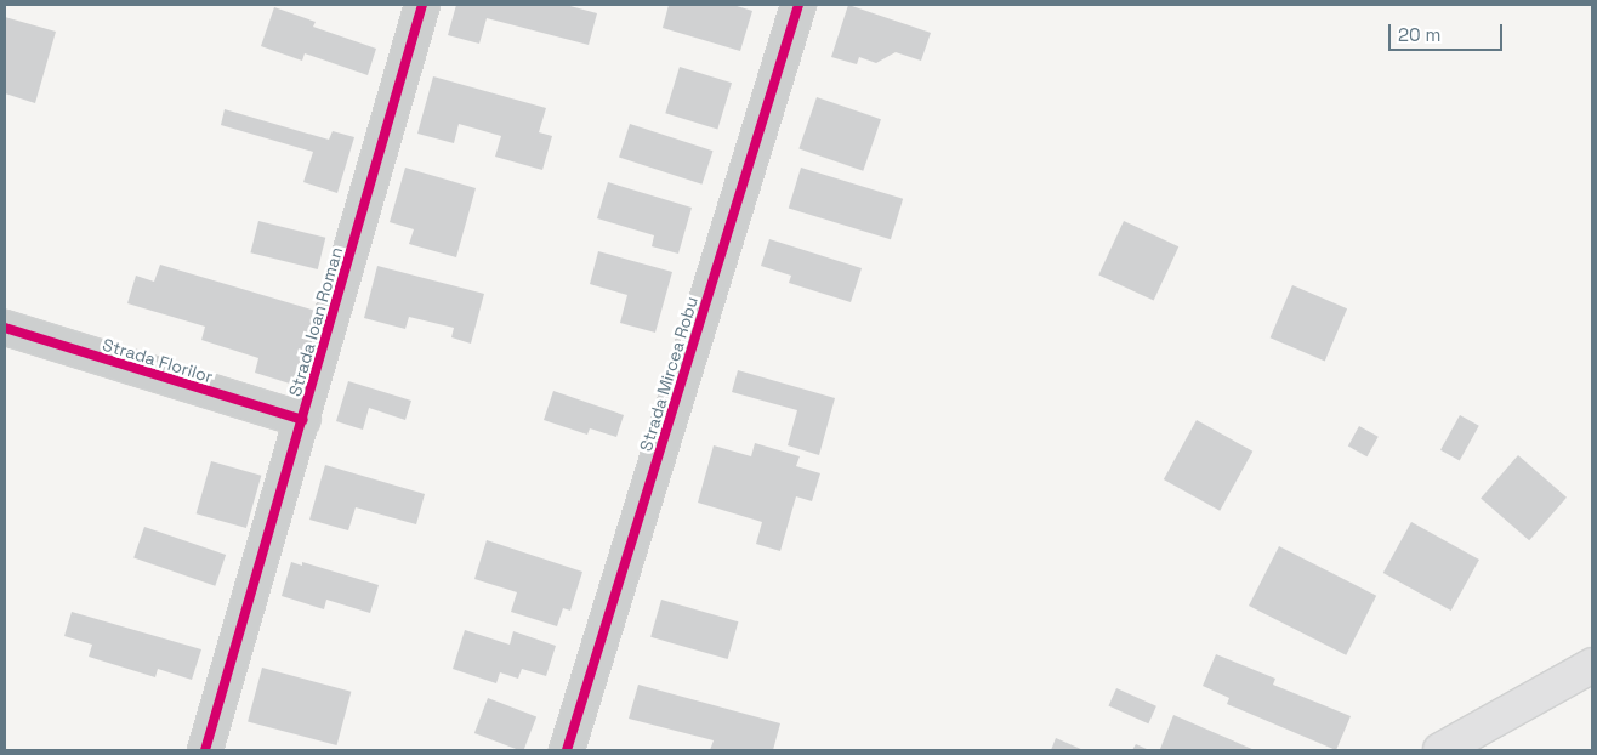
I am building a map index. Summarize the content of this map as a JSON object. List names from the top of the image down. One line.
{"streets":{"street":["Strada Ioan Roman","Strada Florilor","Strada Mircea Robu"]},"crossings":[["Strada Ioan Roman","Strada Florilor"]],"scale_bar":"20 m"}
